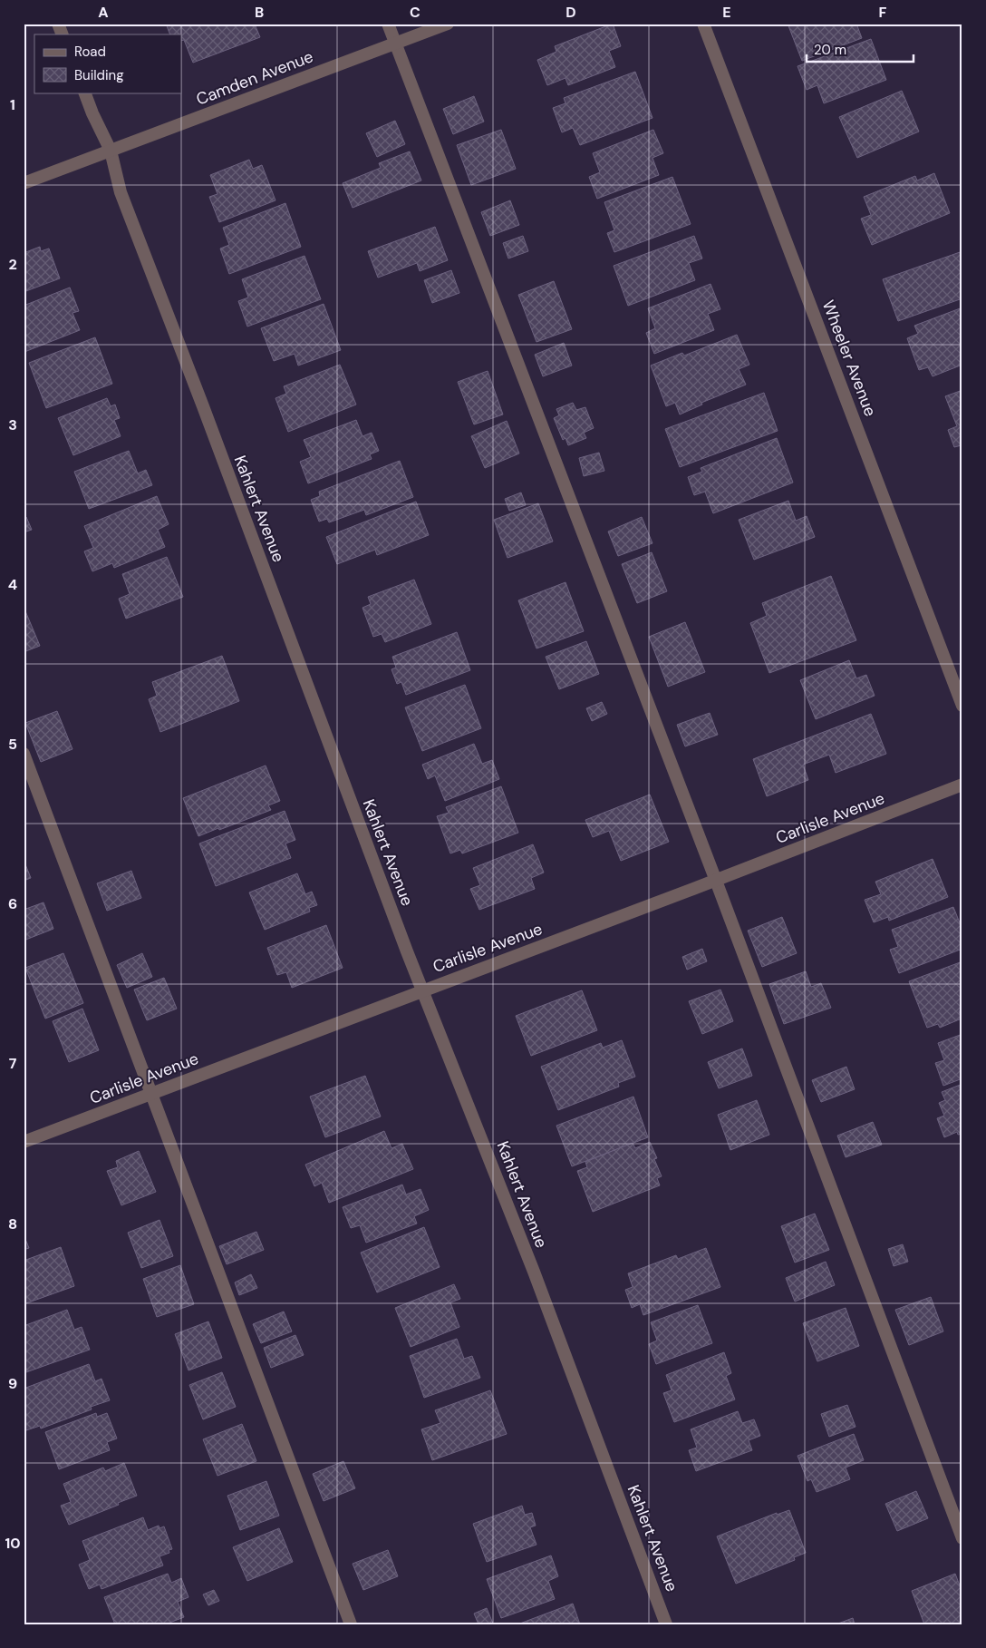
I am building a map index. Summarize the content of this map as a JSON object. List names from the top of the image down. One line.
{"streets":{"street":["Camden Avenue","Wheeler Avenue","Kahlert Avenue","Carlisle Avenue"]},"crossings":[["Camden Avenue","Kahlert Avenue"],["Kahlert Avenue","Carlisle Avenue"]],"legend":["Road","Building"],"scale_bar":"20 m","grid":{"columns":["A","B","C","D","E","F"],"rows":["1","2","3","4","5","6","7","8","9","10"]}}
